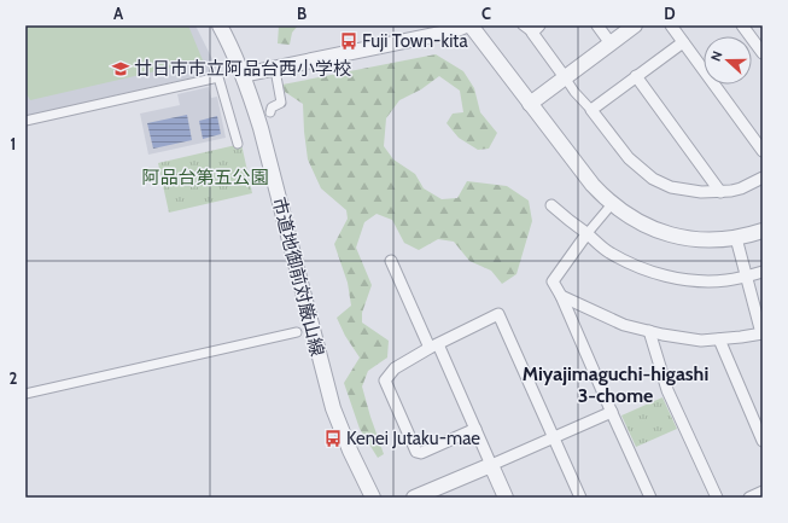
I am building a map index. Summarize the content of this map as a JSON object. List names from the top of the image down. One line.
{"streets":{"street":["市道地御前対厳山線"]},"districts":["Miyajimaguchi-higashi 3-chome"],"parks":["阿品台第五公園"],"places":{"bus stop":["Fuji Town-kita","Kenei Jutaku-mae"],"school or university":["廿日市市立阿品台西小学校"]},"north":"left","grid":{"columns":["A","B","C","D"],"rows":["1","2"]}}
